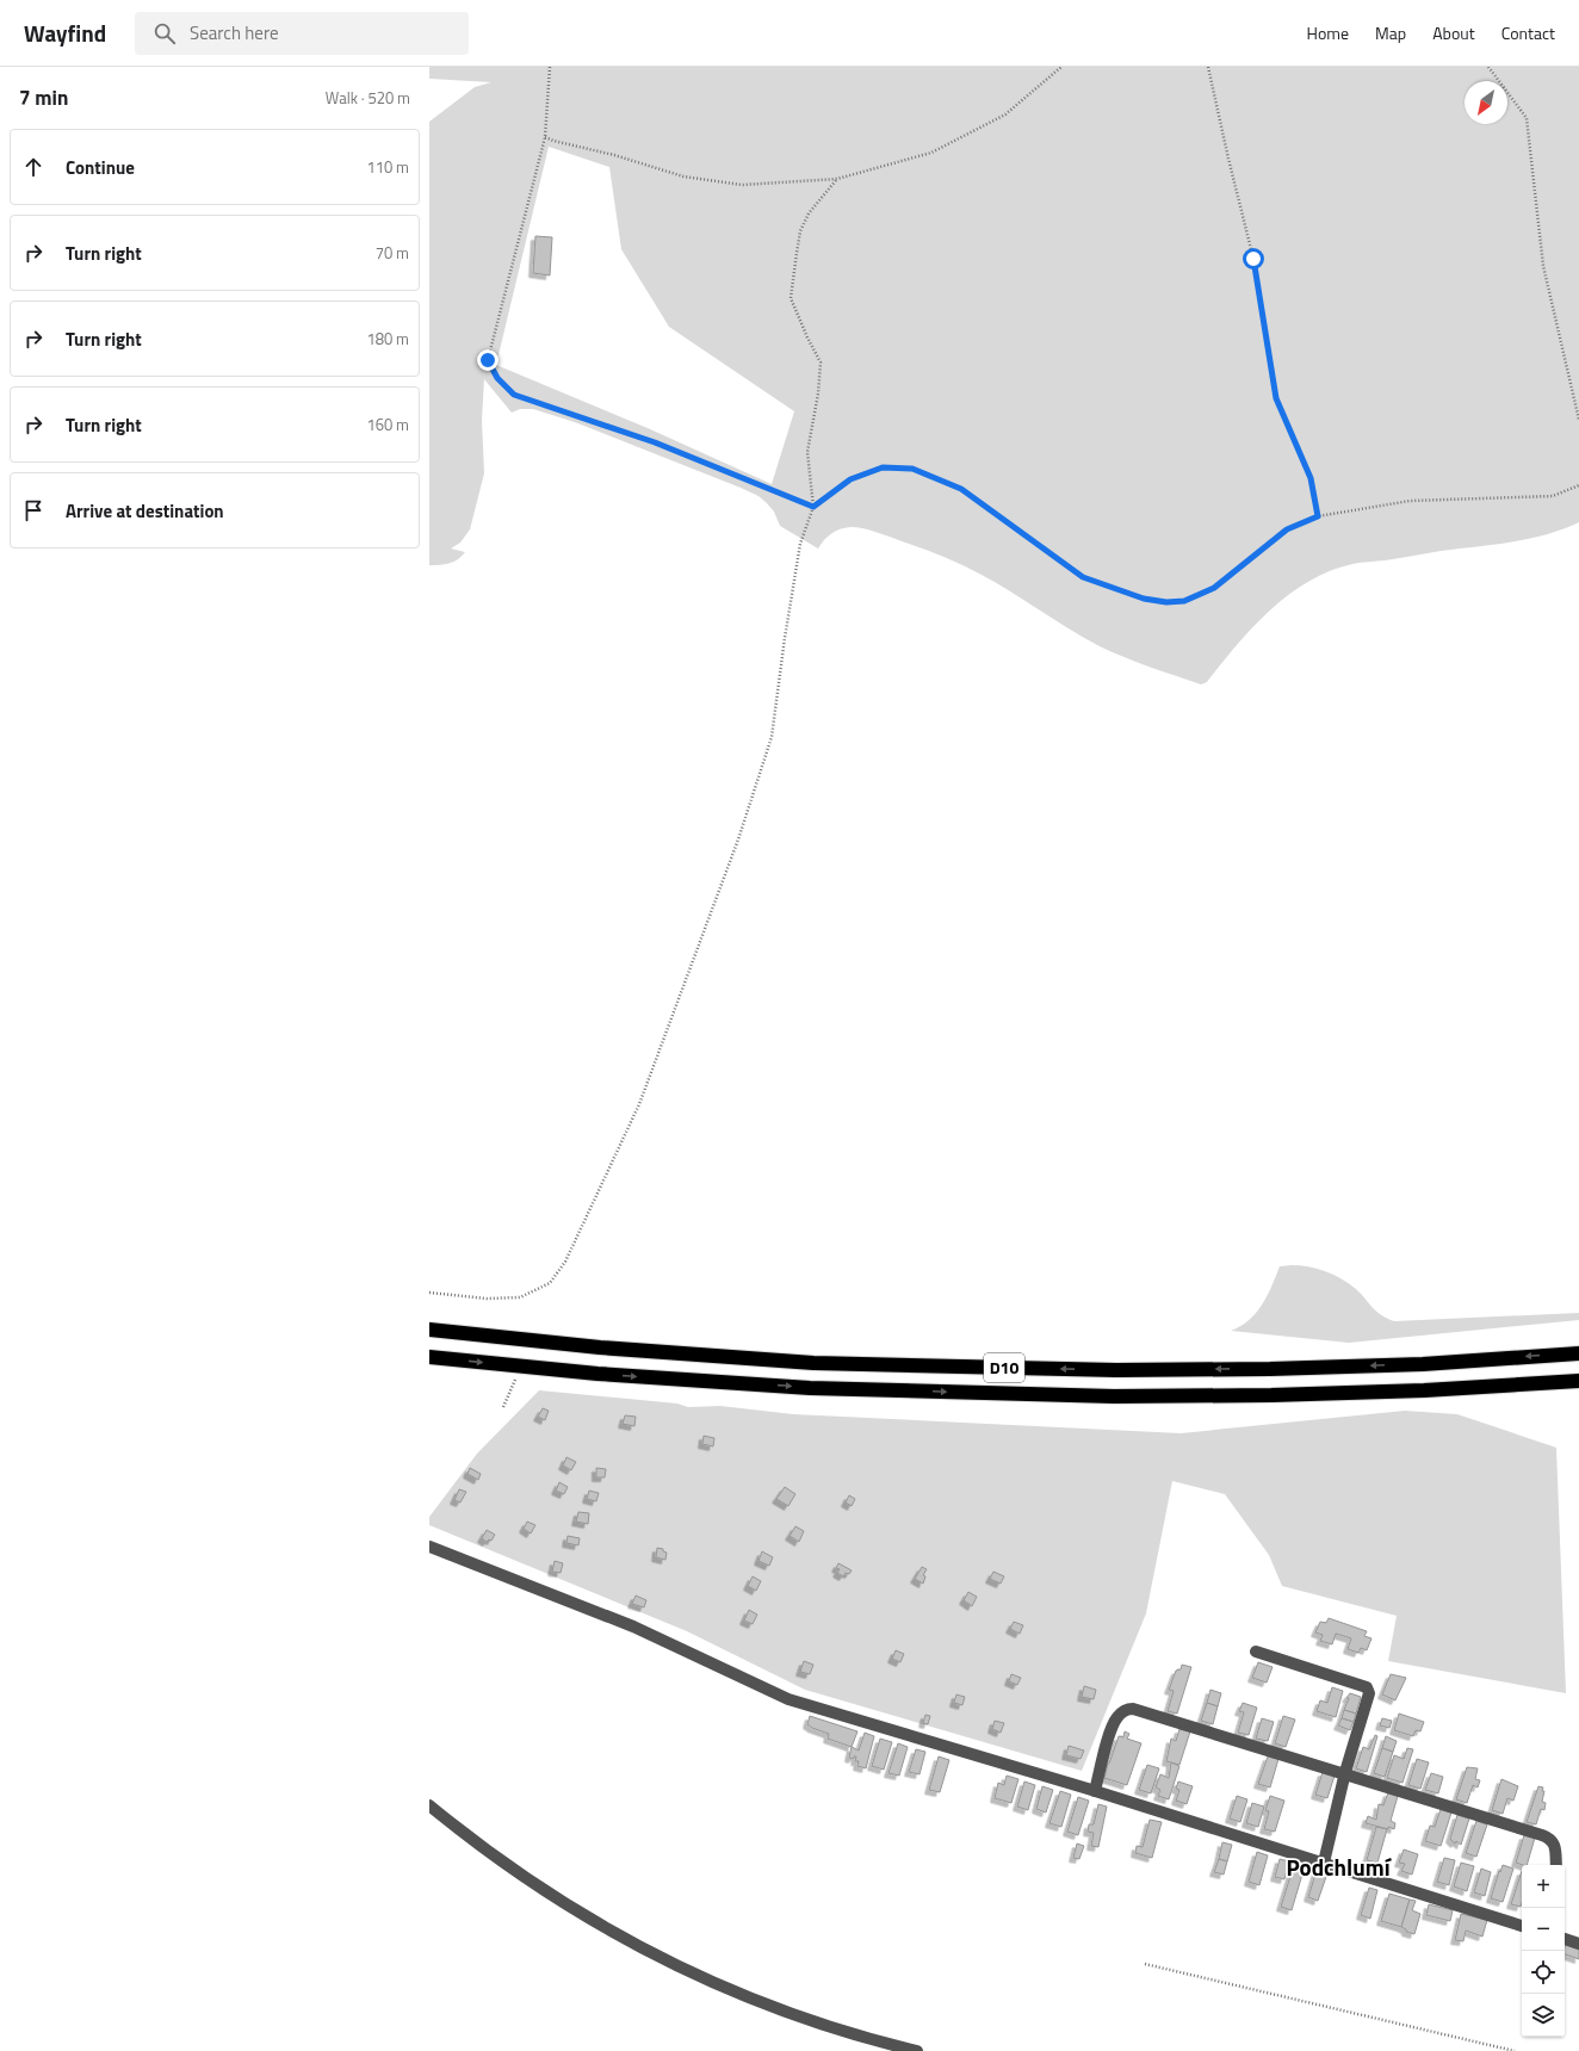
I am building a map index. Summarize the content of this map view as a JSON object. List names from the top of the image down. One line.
{"streets":{"highway":["D10"]},"districts":["Podchlumí"],"north":"bottom left","page":{"header":"Wayfind","search":"Search here","nav":["Home","Map","About","Contact"],"heading":["7 min","Walk · 520 m"],"list":[["Continue","110 m"],["Turn right","70 m"],["Turn right","180 m"],["Turn right","160 m"],"Arrive at destination"],"map_buttons":["+","−"]}}
